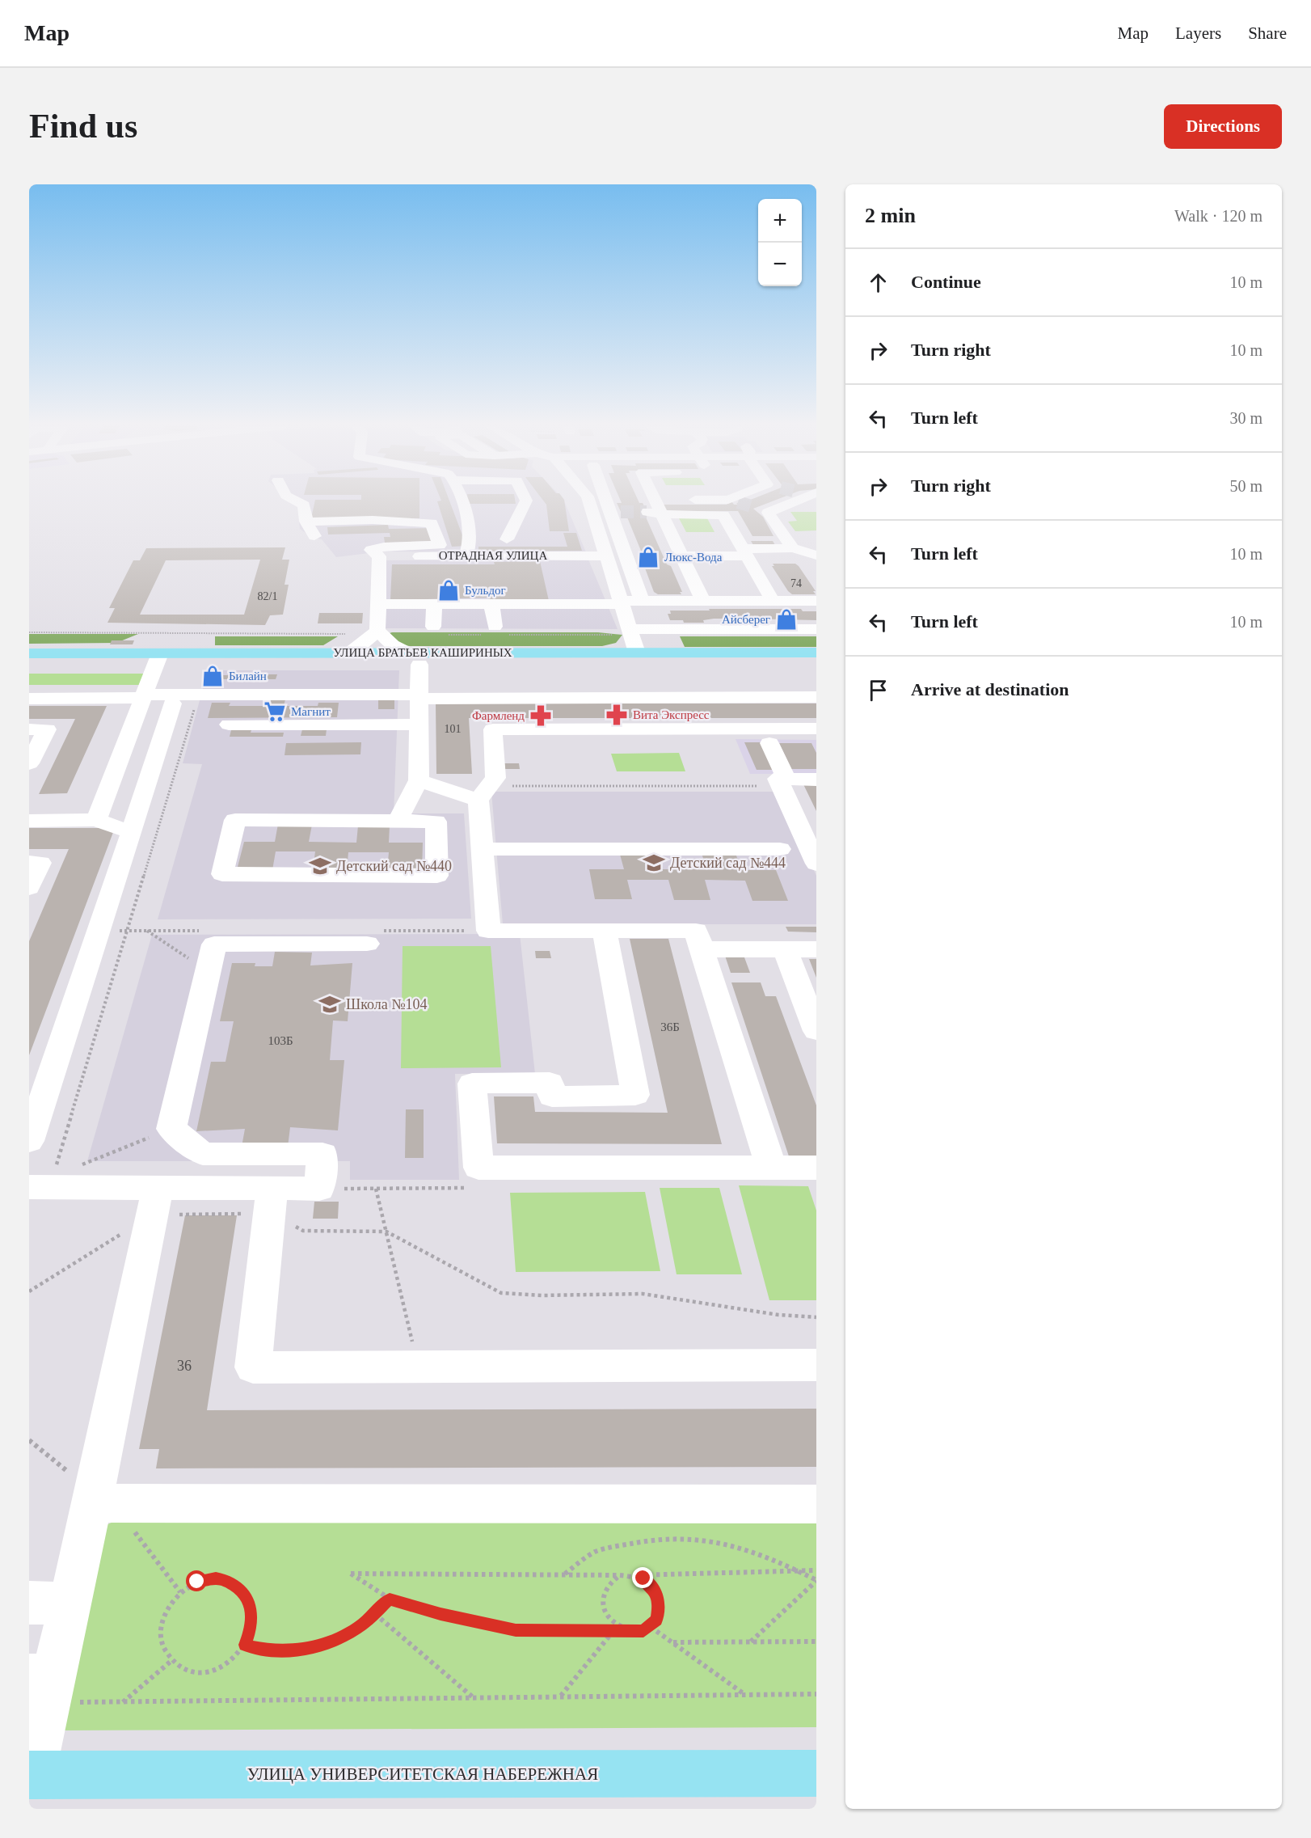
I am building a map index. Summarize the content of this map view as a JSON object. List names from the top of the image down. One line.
{"streets":{"main road":["УЛИЦА БРАТЬЕВ КАШИРИНЫХ","УЛИЦА УНИВЕРСИТЕТСКАЯ НАБЕРЕЖНАЯ"],"street":["ОТРАДНАЯ УЛИЦА"]},"places":{"shop":["Люкс-Вода","Бульдог","Айсберег","Билайн"],"supermarket":["Магнит"],"pharmacy":["Вита Экспресс","Фармленд"],"school or university":["Детский сад №444","Детский сад №440","Школа №104"]},"house_numbers":["74","82/1","101","36Б","103Б","36"],"page":{"header":"Map","nav":["Map","Layers","Share"],"buttons":"Directions","title":"Find us","heading":["2 min","Walk · 120 m"],"map_buttons":["+","−"],"list":[["Continue","10 m"],["Turn right","10 m"],["Turn left","30 m"],["Turn right","50 m"],["Turn left","10 m"],["Turn left","10 m"],"Arrive at destination"]}}
